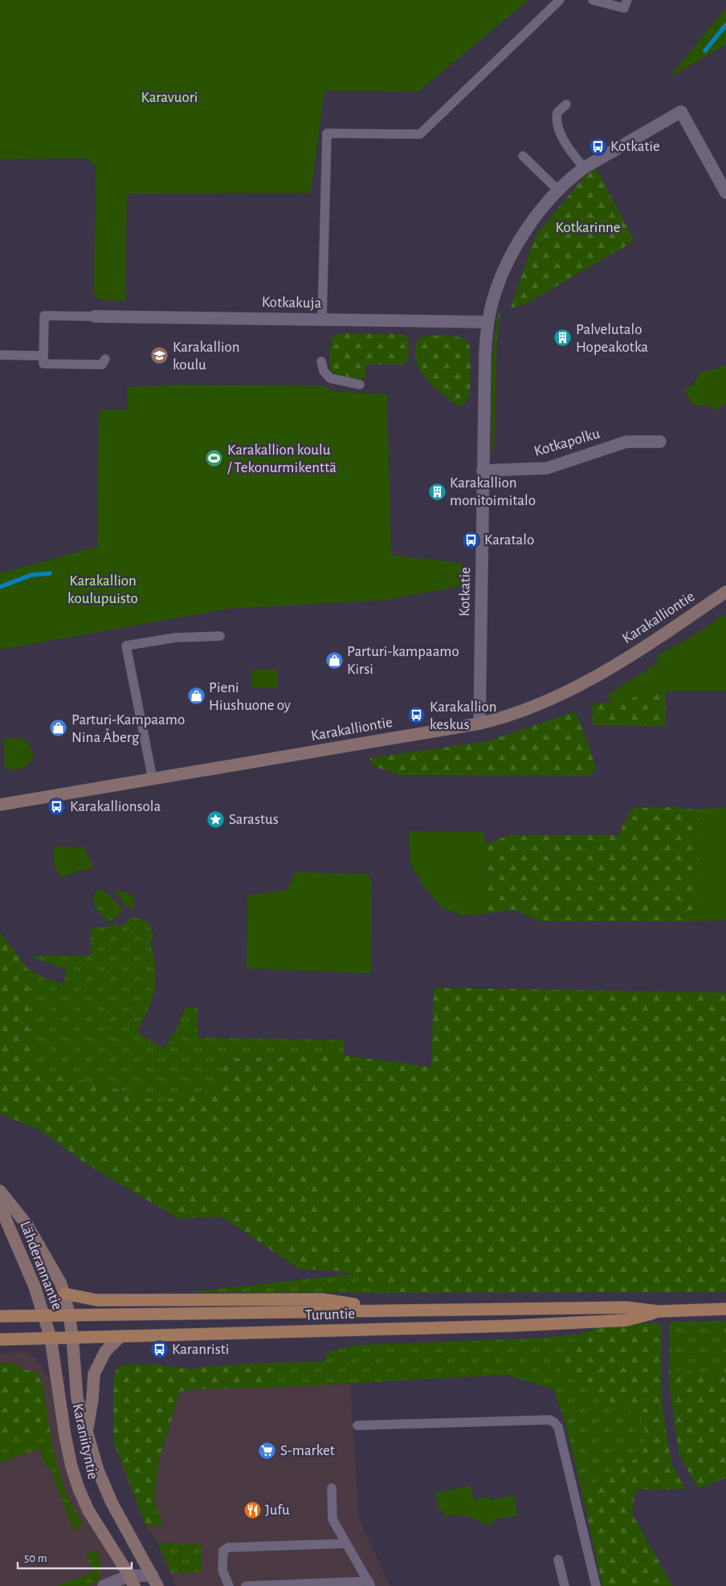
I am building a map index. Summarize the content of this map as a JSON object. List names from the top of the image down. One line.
{"streets":{"main road":["Turuntie"],"street":["Kotkakuja","Kotkapolku","Kotkatie","Karakalliontie","Lähderannantie","Karaniityntie"]},"crossings":[["Kotkakuja","Kotkatie"],["Kotkapolku","Kotkatie"],["Kotkatie","Karakalliontie"],["Lähderannantie","Turuntie"],["Lähderannantie","Karaniityntie"],["Turuntie","Karaniityntie"]],"parks":["Karavuori","Kotkarinne","Karakallion koulupuisto"],"places":{"bus stop":["Kotkatie","Karatalo","Karakallion keskus","Karakallionsola","Karanristi"],"building":["Palvelutalo Hopeakotka","Karakallion monitoimitalo"],"school or university":["Karakallion koulu"],"sports":["Karakallion koulu / Tekonurmikenttä"],"shop":["Parturi-kampaamo Kirsi","Pieni Hiushuone oy","Parturi-Kampaamo Nina Åberg"],"place":["Sarastus"],"supermarket":["S-market"],"restaurant":["Jufu"]},"scale_bar":"50 m"}
